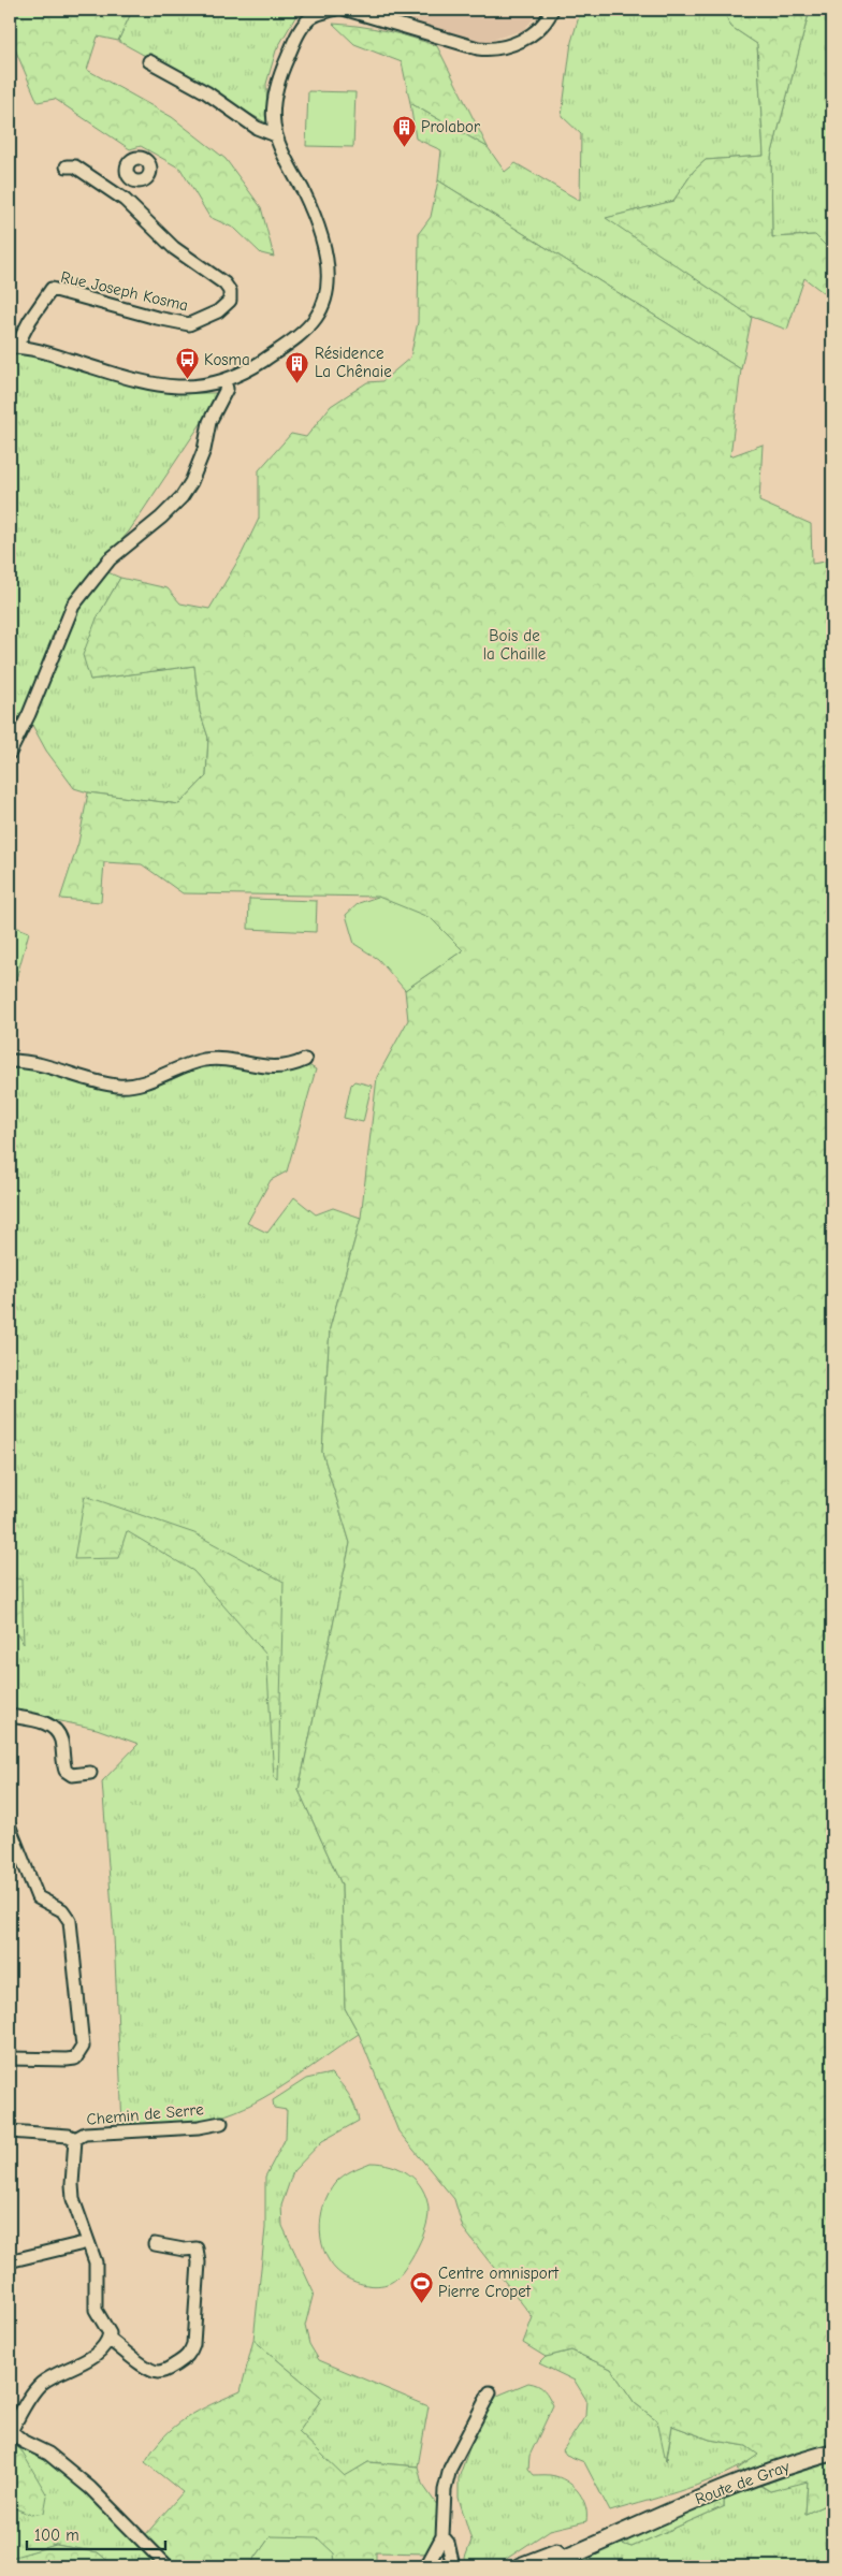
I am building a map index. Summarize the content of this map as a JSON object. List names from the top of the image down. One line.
{"streets":{"main road":["Route de Gray"],"street":["Rue Joseph Kosma","Chemin de Serre"]},"parks":["Bois de la Chaille"],"places":{"building":["Prolabor","Résidence La Chênaie"],"bus stop":["Kosma"],"sports":["Centre omnisport Pierre Cropet"]},"scale_bar":"100 m"}
